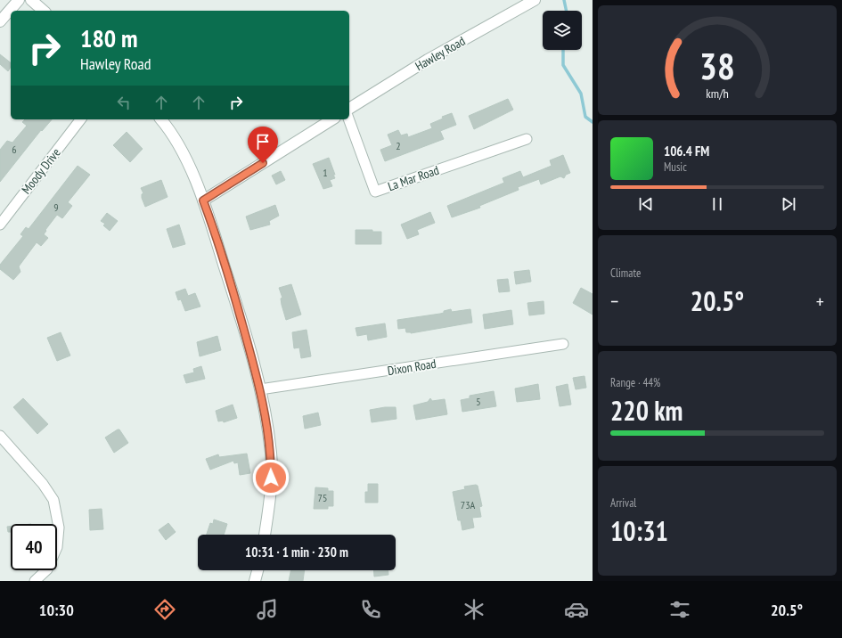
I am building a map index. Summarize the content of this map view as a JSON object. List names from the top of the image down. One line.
{"streets":{"street":["Hawley Road","Moody Drive","La Mar Road","Dixon Road"]},"house_numbers":["2","6","1","9","5","75","73A"],"page":{"turn":["180 m","Hawley Road"],"song":["106.4 FM","Music"],"tile":["Climate",["Range · 44%","220 km"],["Arrival","10:31"]],"heat":["−","20.5°","+"],"limit":"40","trip":"10:31 · 1 min · 230 m","tabs":["10:30","20.5°"],"gauge":["38","km/h"]}}
